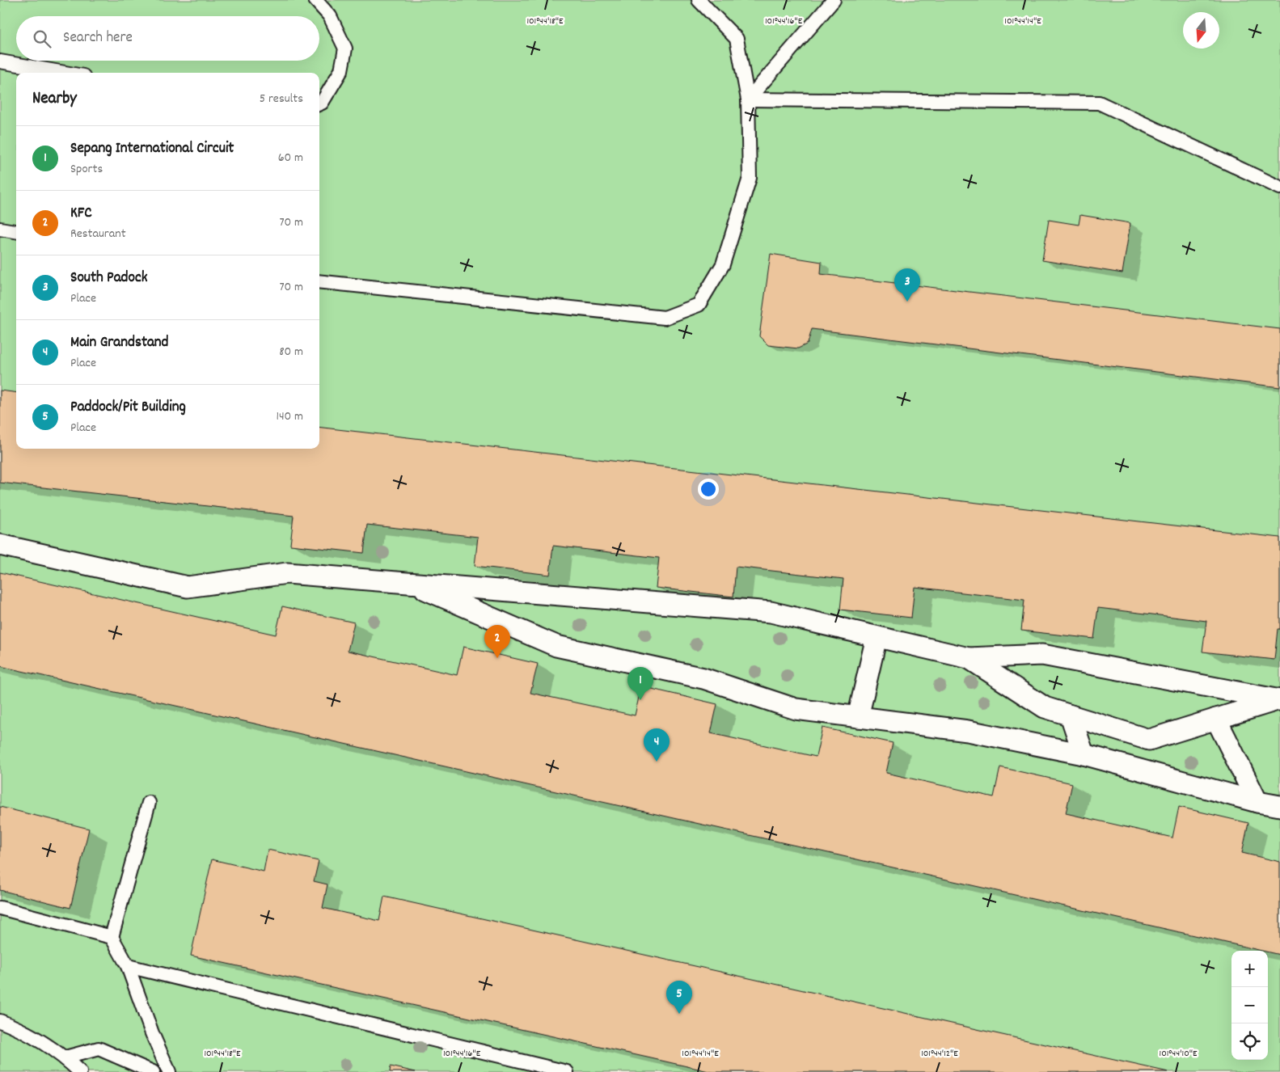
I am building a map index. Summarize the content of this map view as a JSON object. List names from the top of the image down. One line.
{"north":"bottom","page":{"search":"Search here","heading":["Nearby","5 results"],"list":[{"mark":"1","name":"Sepang International Circuit","note":"Sports","value":"60 m"},{"mark":"2","name":"KFC","note":"Restaurant","value":"70 m"},{"mark":"3","name":"South Padock","note":"Place","value":"70 m"},{"mark":"4","name":"Main Grandstand","note":"Place","value":"80 m"},{"mark":"5","name":"Paddock/Pit Building","note":"Place","value":"140 m"}],"pins":["3","2","1","4","5"],"map_buttons":["+","−"]},"coordinates":["101°44'18\"E","101°44'16\"E","101°44'14\"E","101°44'12\"E","101°44'10\"E"]}
